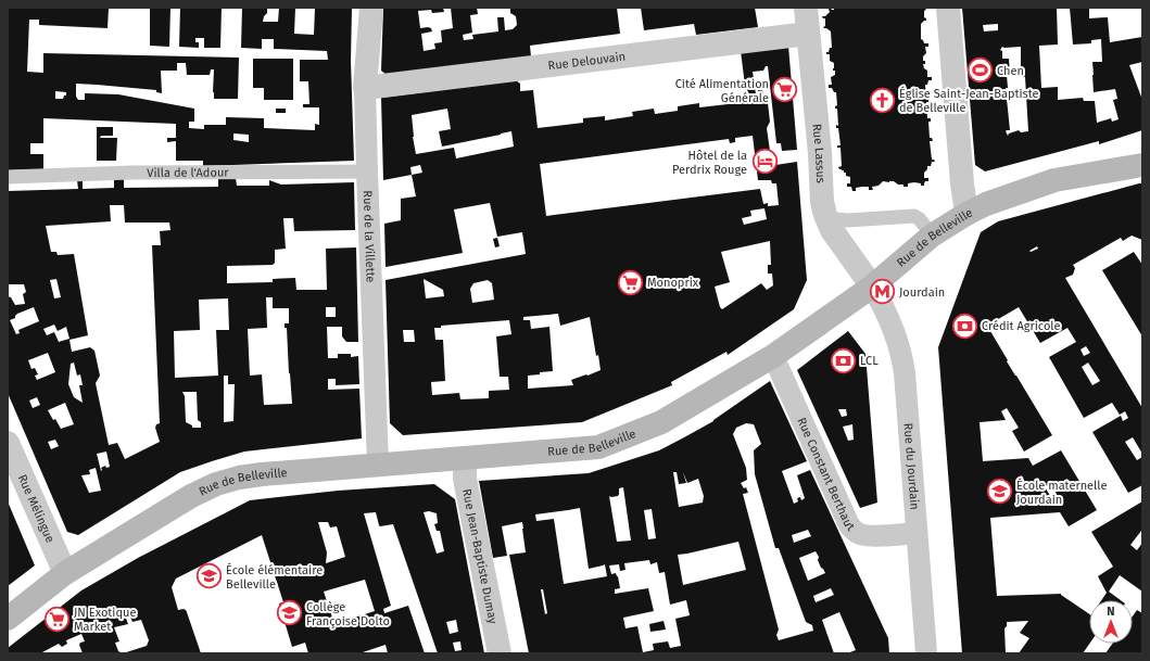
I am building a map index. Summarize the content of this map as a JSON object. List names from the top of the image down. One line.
{"streets":{"main road":["Rue de Belleville"],"street":["Rue Delouvain","Rue Lassus","Rue de la Villette","Rue du Jourdain","Rue Constant Berthaut","Rue Mélingue","Rue Jean-Baptiste Dumay"],"lane":["Villa de l'Adour"]},"crossings":[["Rue Delouvain","Rue Lassus"],["Rue Delouvain","Rue de la Villette"],["Rue Lassus","Rue de Belleville"],["Rue Lassus","Rue du Jourdain"],["Villa de l'Adour","Rue de la Villette"],["Rue de la Villette","Rue de Belleville"],["Rue de Belleville","Rue du Jourdain"],["Rue de Belleville","Rue Constant Berthaut"],["Rue de Belleville","Rue Mélingue"],["Rue de Belleville","Rue Jean-Baptiste Dumay"],["Rue du Jourdain","Rue Constant Berthaut"]],"places":{"sports":["Chen"],"supermarket":["Cité Alimentation Générale","Monoprix","JN Exotique Market"],"church":["Église Saint-Jean-Baptiste de Belleville"],"hotel":["Hôtel de la Perdrix Rouge"],"metro station":["Jourdain"],"bank":["Crédit Agricole","LCL"],"school or university":["École maternelle Jourdain","École élémentaire Belleville","Collège Françoise Dolto"]},"north":"top"}
